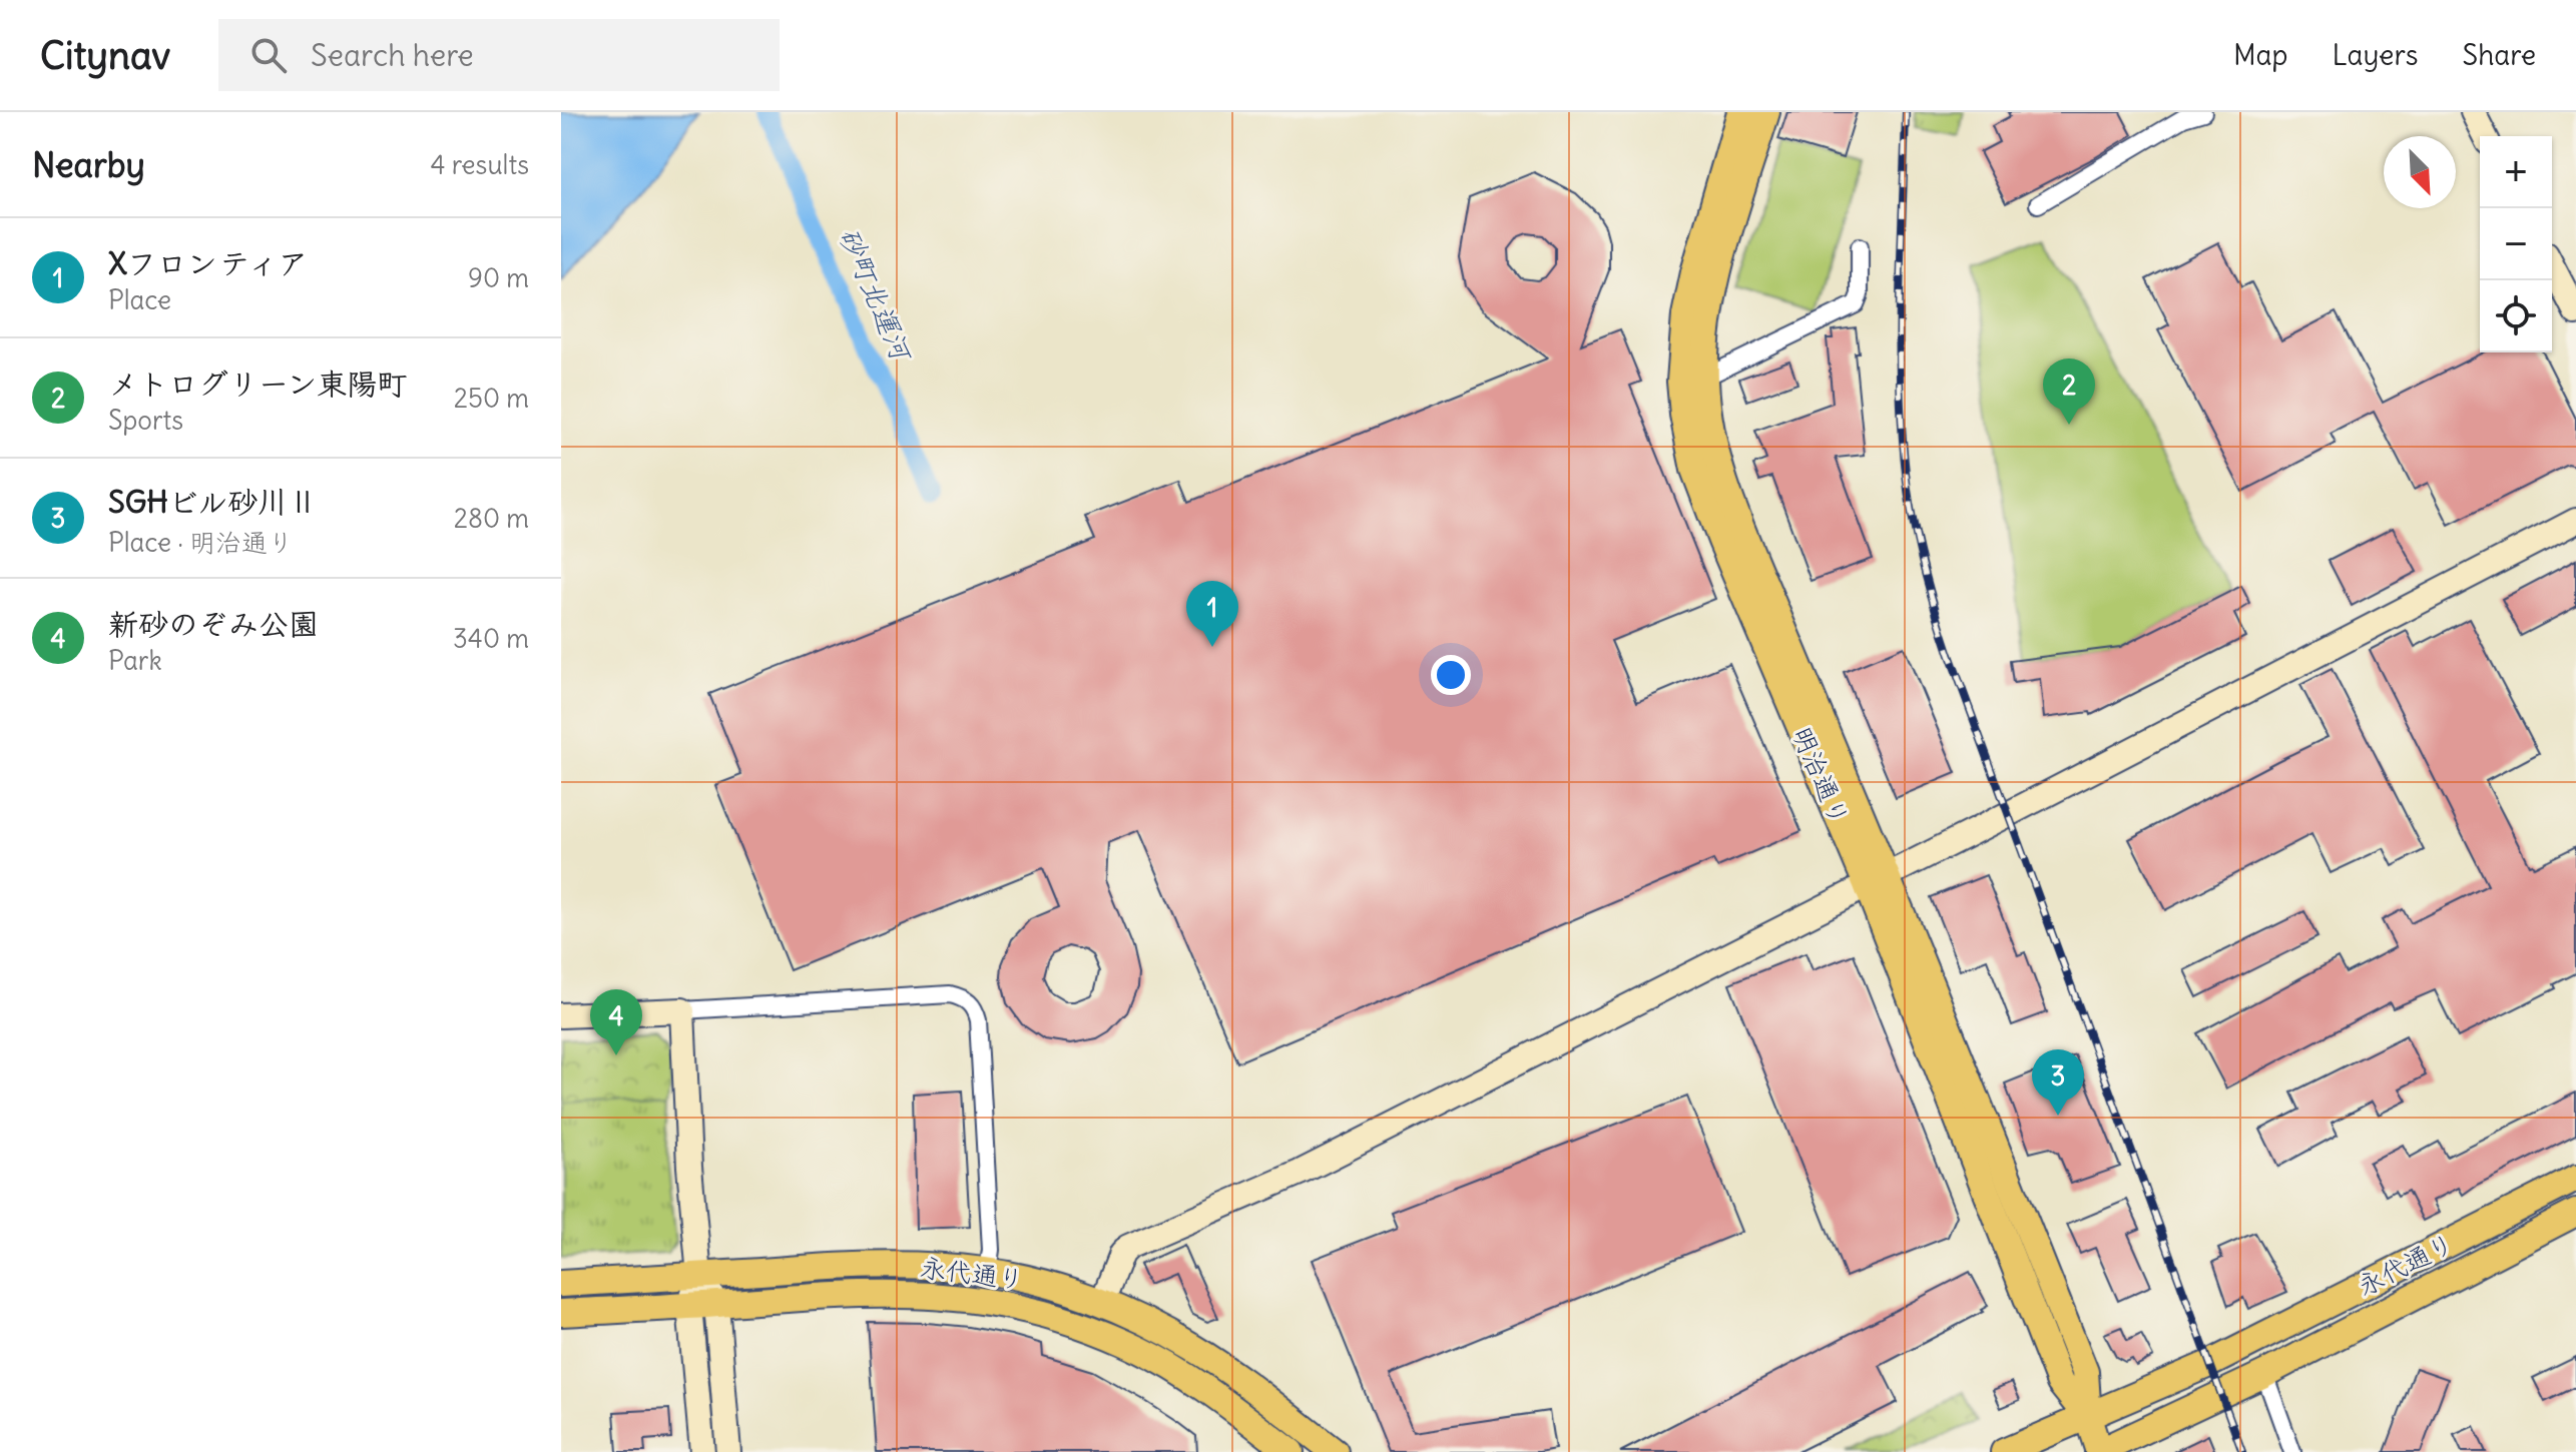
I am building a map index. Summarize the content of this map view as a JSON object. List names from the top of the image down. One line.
{"streets":{"main road":["明治通り","永代通り"]},"crossings":[["明治通り","永代通り"]],"water":["砂町北運河"],"north":"bottom right","page":{"header":"Citynav","search":"Search here","nav":["Map","Layers","Share"],"heading":["Nearby","4 results"],"map_buttons":["+","−"],"list":[{"mark":"1","name":"Xフロンティア","note":"Place","value":"90 m"},{"mark":"2","name":"メトログリーン東陽町","note":"Sports","value":"250 m"},{"mark":"3","name":"SGHビル砂川Ⅱ","note":"Place · 明治通り","value":"280 m"},{"mark":"4","name":"新砂のぞみ公園","note":"Park","value":"340 m"}],"pins":["2","1","4","3"]}}
